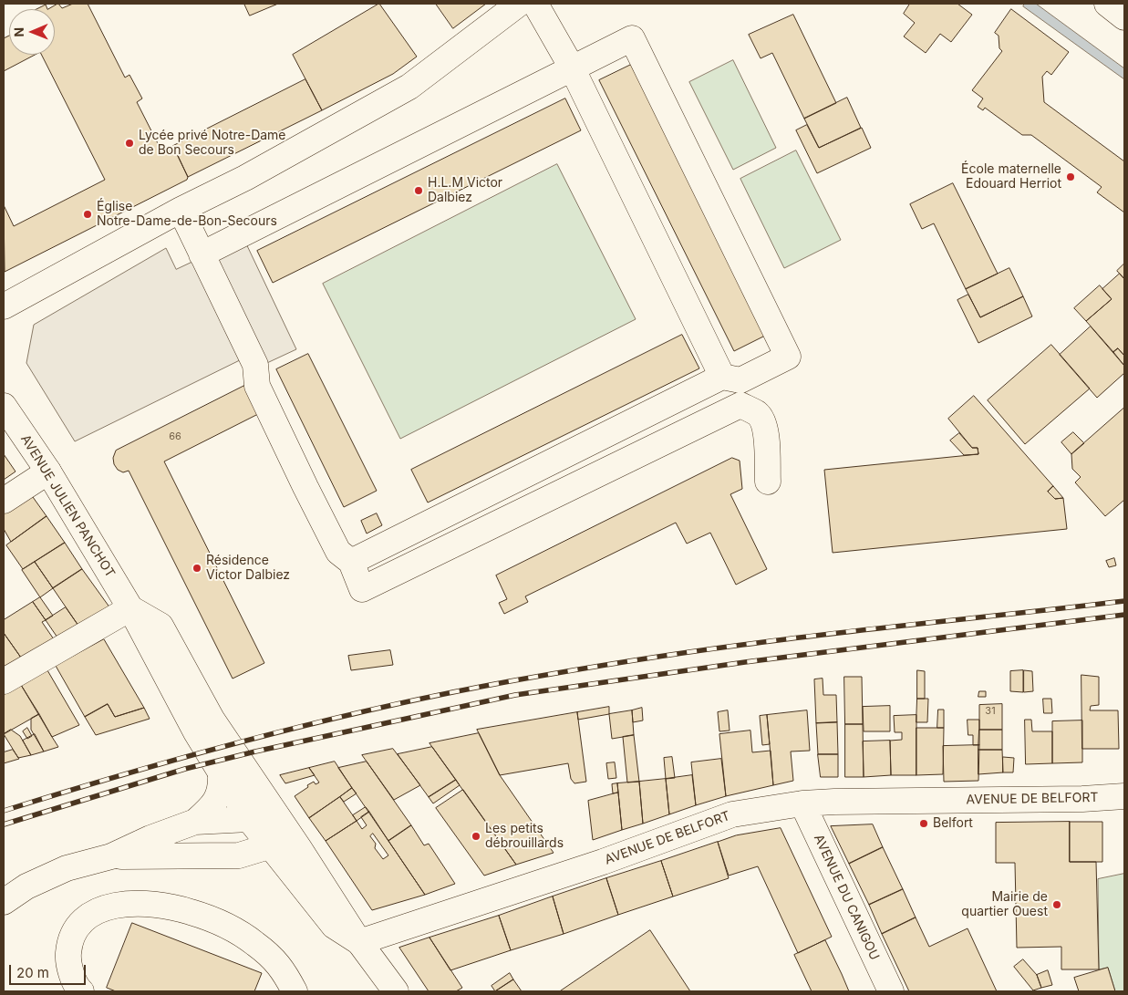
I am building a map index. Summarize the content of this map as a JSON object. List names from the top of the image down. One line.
{"streets":{"street":["AVENUE JULIEN PANCHOT","AVENUE DE BELFORT","AVENUE DU CANIGOU"]},"crossings":[["AVENUE JULIEN PANCHOT","AVENUE DE BELFORT"],["AVENUE DE BELFORT","AVENUE DU CANIGOU"]],"places":["Lycée privé Notre-Dame de Bon Secours","École maternelle Edouard Herriot","H.L.M Victor Dalbiez","Église Notre-Dame-de-Bon-Secours","Résidence Victor Dalbiez","Belfort","Les petits débrouillards","Mairie de quartier Ouest"],"house_numbers":["66","31"],"scale_bar":"20 m","north":"left"}
